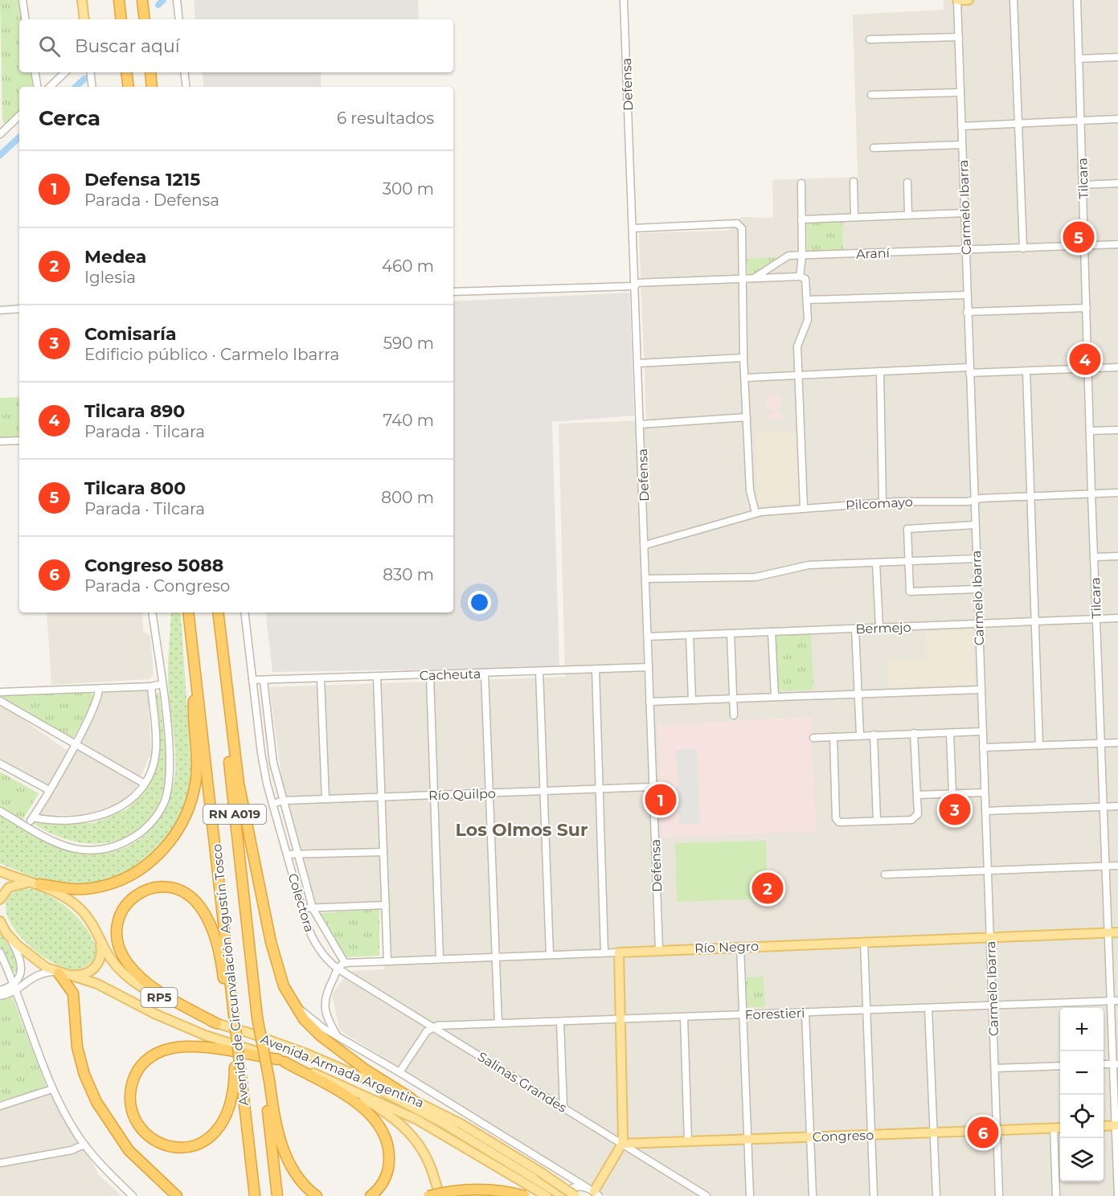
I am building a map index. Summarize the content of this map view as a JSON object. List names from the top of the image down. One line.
{"streets":{"highway":["RN A019","Avenida de Circunvalación Agustín Tosco"],"main road":["Río Negro","RP5","Avenida Armada Argentina","Congreso"],"street":["Defensa","Tilcara","Carmelo Ibarra","Araní","Pilcomayo","Bermejo","Cacheuta","Río Quilpo","Colectora","Forestieri","Salinas Grandes"]},"crossings":[["Defensa","Pilcomayo"],["Defensa","Bermejo"],["Defensa","Cacheuta"],["Defensa","Río Quilpo"],["Defensa","Río Negro"],["Tilcara","Araní"],["Tilcara","Pilcomayo"],["Tilcara","Bermejo"],["Tilcara","Río Negro"],["Tilcara","Forestieri"],["Carmelo Ibarra","Araní"],["Carmelo Ibarra","Pilcomayo"],["Carmelo Ibarra","Bermejo"],["Carmelo Ibarra","Río Negro"],["Carmelo Ibarra","Forestieri"],["Carmelo Ibarra","Congreso"],["Cacheuta","Colectora"],["Río Quilpo","Colectora"],["Colectora","Salinas Grandes"],["Forestieri","Salinas Grandes"],["Salinas Grandes","Congreso"]],"districts":["Los Olmos Sur"],"page":{"search":"Buscar aquí","heading":["Cerca","6 resultados"],"list":[{"mark":"1","name":"Defensa 1215","note":"Parada · Defensa","value":"300 m"},{"mark":"2","name":"Medea","note":"Iglesia","value":"460 m"},{"mark":"3","name":"Comisaría","note":"Edificio público · Carmelo Ibarra","value":"590 m"},{"mark":"4","name":"Tilcara 890","note":"Parada · Tilcara","value":"740 m"},{"mark":"5","name":"Tilcara 800","note":"Parada · Tilcara","value":"800 m"},{"mark":"6","name":"Congreso 5088","note":"Parada · Congreso","value":"830 m"}],"pins":["5","4","1","3","2","6"],"map_buttons":["+","−"]}}
